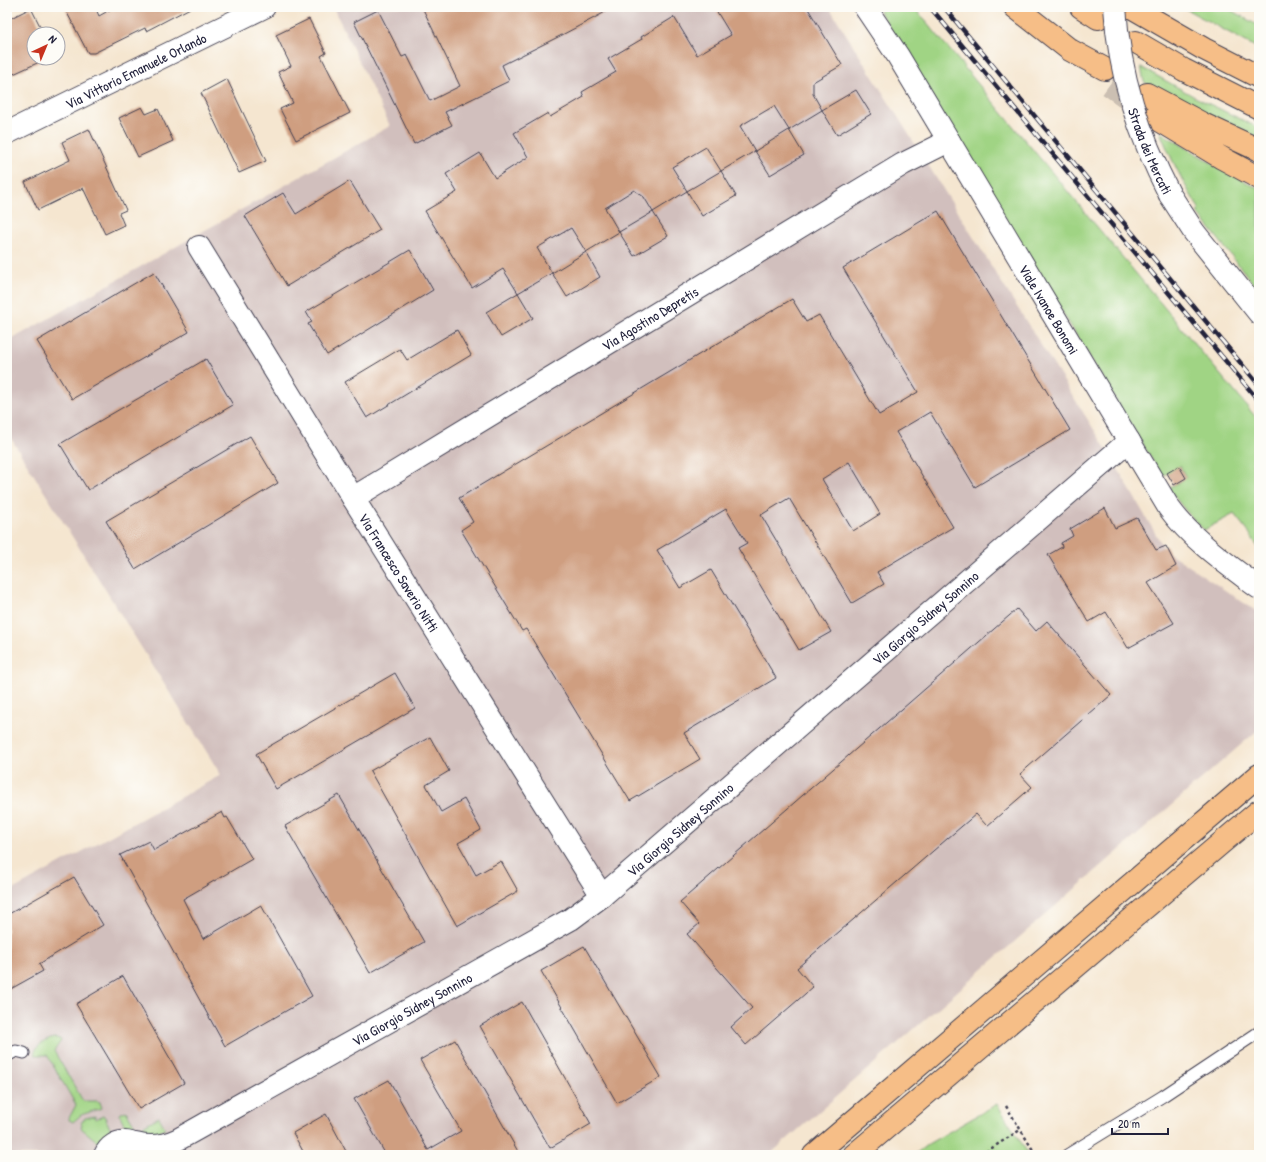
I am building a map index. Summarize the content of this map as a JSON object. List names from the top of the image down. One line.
{"streets":{"street":["Via Vittorio Emanuele Orlando","Strada dei Mercati","Viale Ivanoe Bonomi","Via Agostino Depretis","Via Francesco Saverio Nitti","Via Giorgio Sidney Sonnino"]},"crossings":[["Viale Ivanoe Bonomi","Via Agostino Depretis"],["Viale Ivanoe Bonomi","Via Giorgio Sidney Sonnino"],["Via Agostino Depretis","Via Francesco Saverio Nitti"],["Via Francesco Saverio Nitti","Via Giorgio Sidney Sonnino"]],"scale_bar":"20 m","north":"top right"}
